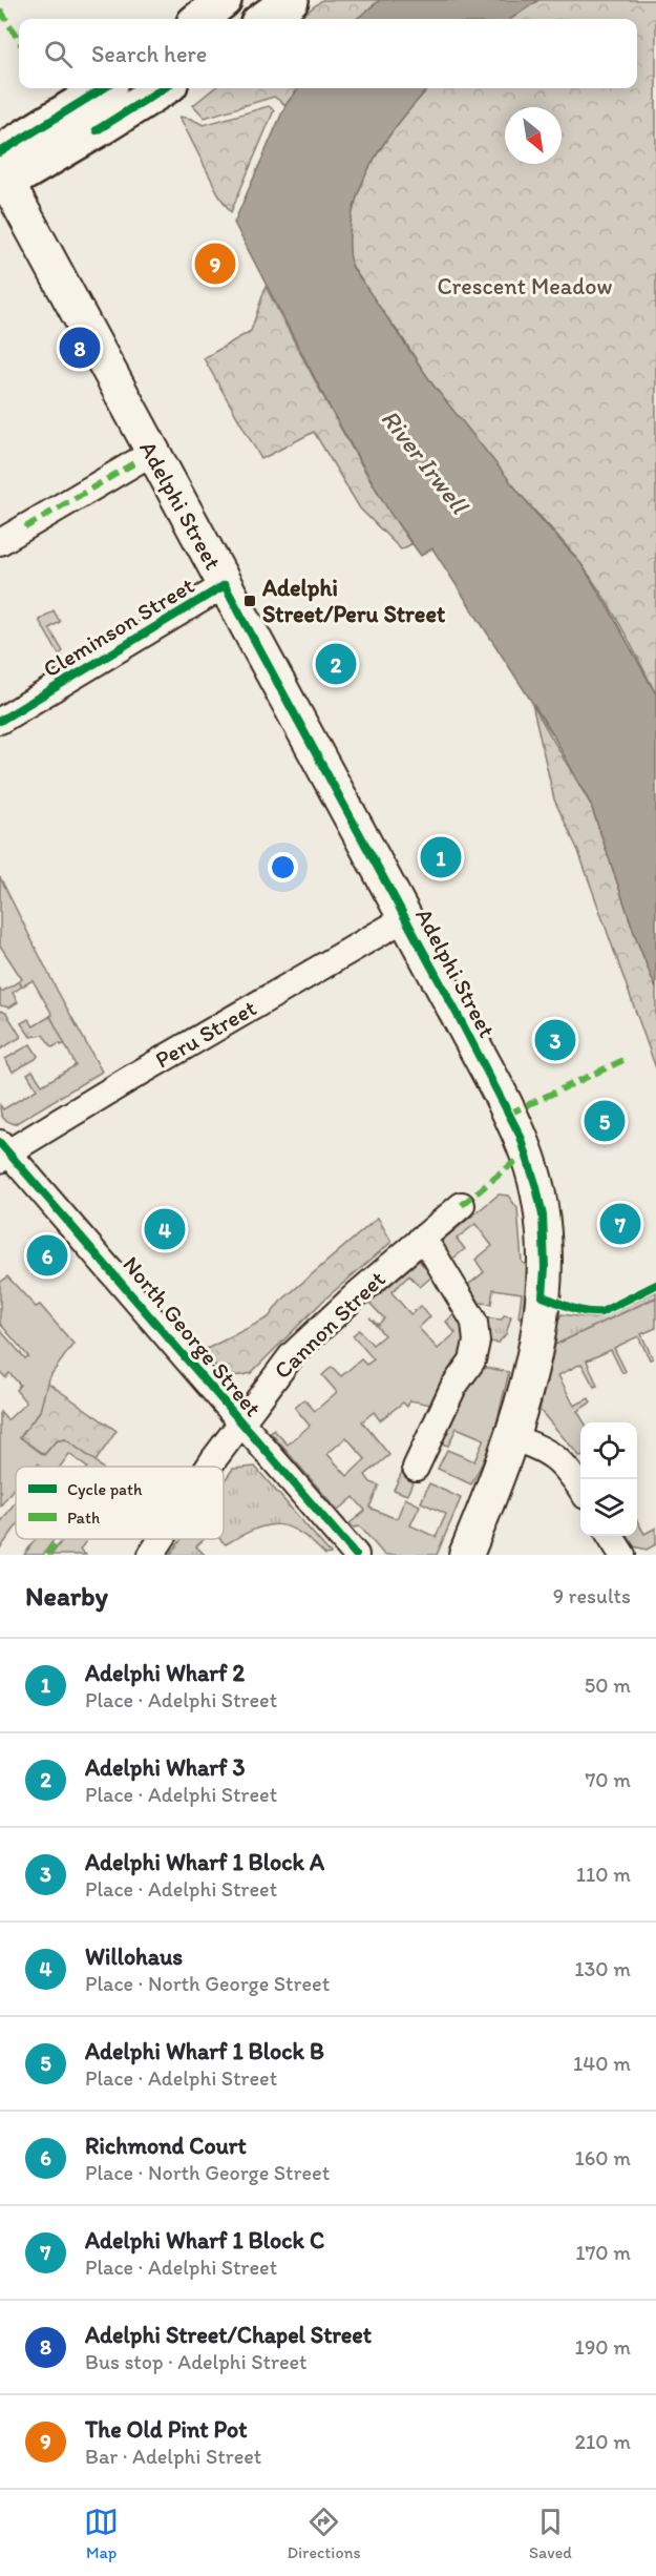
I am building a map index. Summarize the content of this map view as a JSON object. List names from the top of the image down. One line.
{"streets":{"main road":["Adelphi Street"],"street":["Cleminson Street","Peru Street","Cannon Street","North George Street"]},"crossings":[["Adelphi Street","Cleminson Street"],["Adelphi Street","Peru Street"],["Peru Street","North George Street"],["Cannon Street","North George Street"]],"water":["River Irwell"],"parks":["Crescent Meadow"],"places":{"transit":["Adelphi Street/Peru Street"]},"legend":["Cycle path","Path"],"north":"bottom right","page":{"search":"Search here","pins":["9","8","2","1","3","5","7","4","6"],"heading":["Nearby","9 results"],"list":[{"mark":"1","name":"Adelphi Wharf 2","note":"Place · Adelphi Street","value":"50 m"},{"mark":"2","name":"Adelphi Wharf 3","note":"Place · Adelphi Street","value":"70 m"},{"mark":"3","name":"Adelphi Wharf 1 Block A","note":"Place · Adelphi Street","value":"110 m"},{"mark":"4","name":"Willohaus","note":"Place · North George Street","value":"130 m"},{"mark":"5","name":"Adelphi Wharf 1 Block B","note":"Place · Adelphi Street","value":"140 m"},{"mark":"6","name":"Richmond Court","note":"Place · North George Street","value":"160 m"},{"mark":"7","name":"Adelphi Wharf 1 Block C","note":"Place · Adelphi Street","value":"170 m"},{"mark":"8","name":"Adelphi Street/Chapel Street","note":"Bus stop · Adelphi Street","value":"190 m"},{"mark":"9","name":"The Old Pint Pot","note":"Bar · Adelphi Street","value":"210 m"}],"nav":["Map","Directions","Saved"]}}
